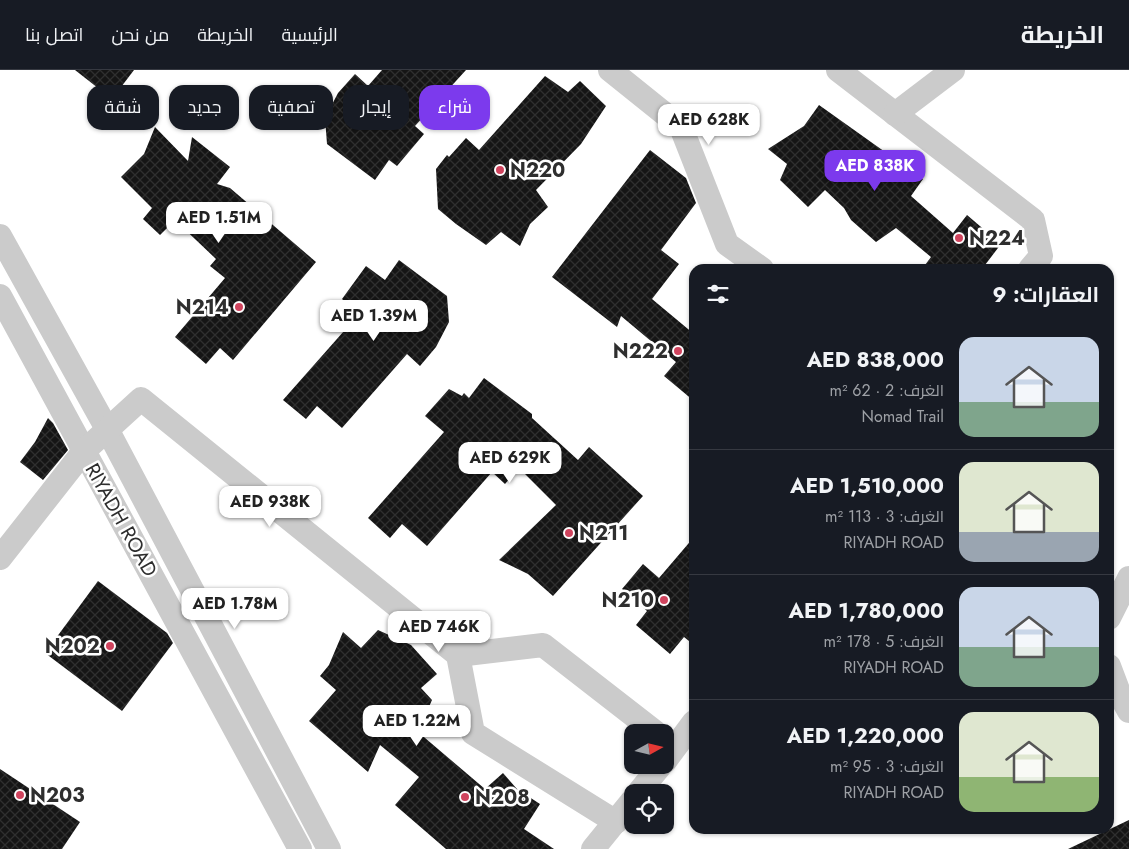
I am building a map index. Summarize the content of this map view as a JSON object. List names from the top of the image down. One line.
{"streets":{"street":["RIYADH ROAD"]},"places":["N220","N224","N214","N222","N211","N210","N202","N203","N208"],"north":"right","page":{"header":"الخريطة","nav":["الرئيسية","الخريطة","من نحن","اتصل بنا"],"chip":["شراء","إيجار","تصفية","جديد","شقة"],"price":["AED 628K","AED 838K","AED 1.51M","AED 1.39M","AED 629K","AED 938K","AED 1.78M","AED 746K","AED 1.22M"],"heading":"العقارات: 9","list":[{"name":"AED 838,000","note":"الغرف: 2 · 62 m² · Nomad Trail"},{"name":"AED 1,510,000","note":"الغرف: 3 · 113 m² · RIYADH ROAD"},{"name":"AED 1,780,000","note":"الغرف: 5 · 178 m² · RIYADH ROAD"},{"name":"AED 1,220,000","note":"الغرف: 3 · 95 m² · RIYADH ROAD"}]}}
